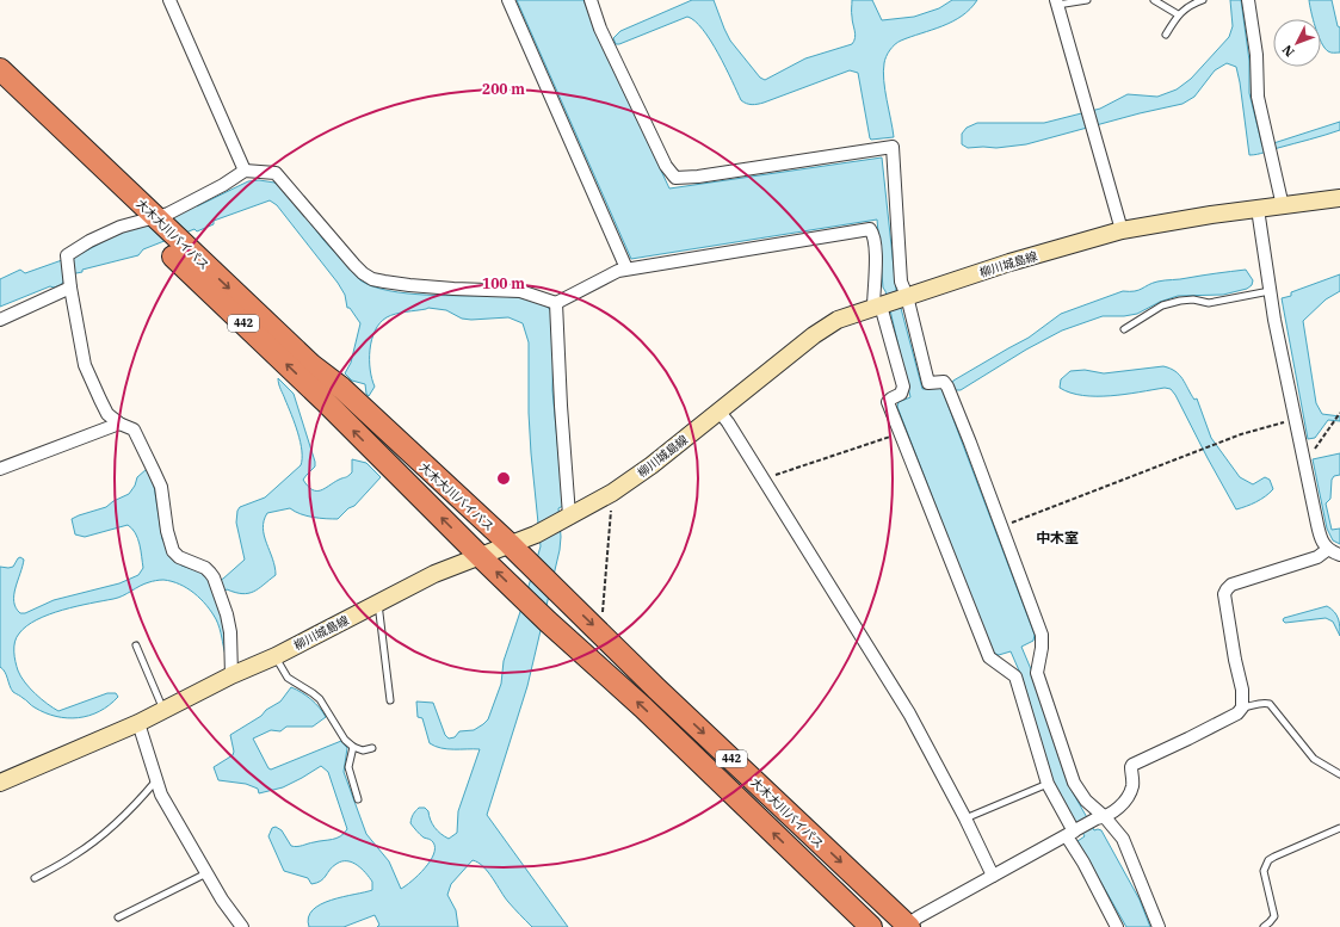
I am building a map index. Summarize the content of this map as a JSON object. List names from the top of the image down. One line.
{"streets":{"highway":["大木大川バイパス","442"],"main road":["柳川城島線"]},"crossings":[["大木大川バイパス","柳川城島線"]],"districts":["中木室"],"north":"bottom left","rings":["200 m","100 m"]}
